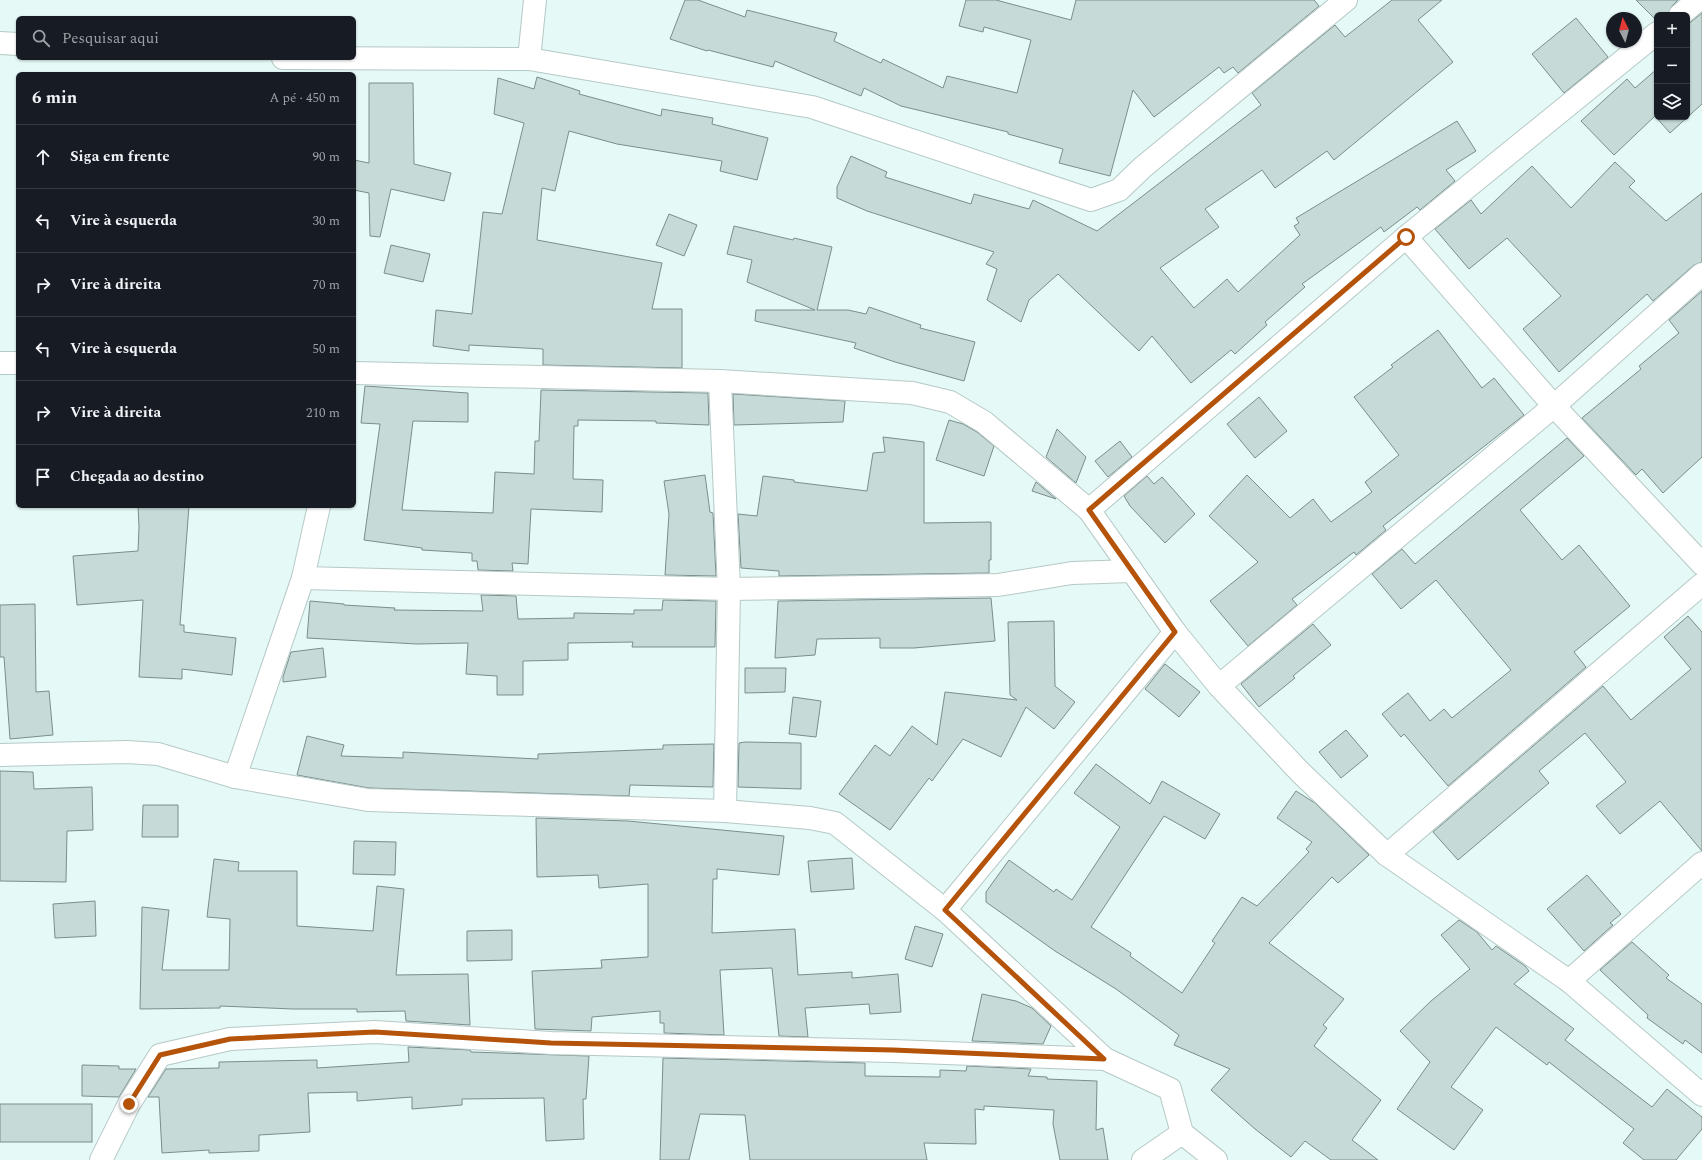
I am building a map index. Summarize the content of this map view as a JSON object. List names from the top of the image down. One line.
{"north":"top","page":{"map_buttons":["+","−"],"search":"Pesquisar aqui","heading":["6 min","A pé · 450 m"],"list":[["Siga em frente","90 m"],["Vire à esquerda","30 m"],["Vire à direita","70 m"],["Vire à esquerda","50 m"],["Vire à direita","210 m"],"Chegada ao destino"]}}
